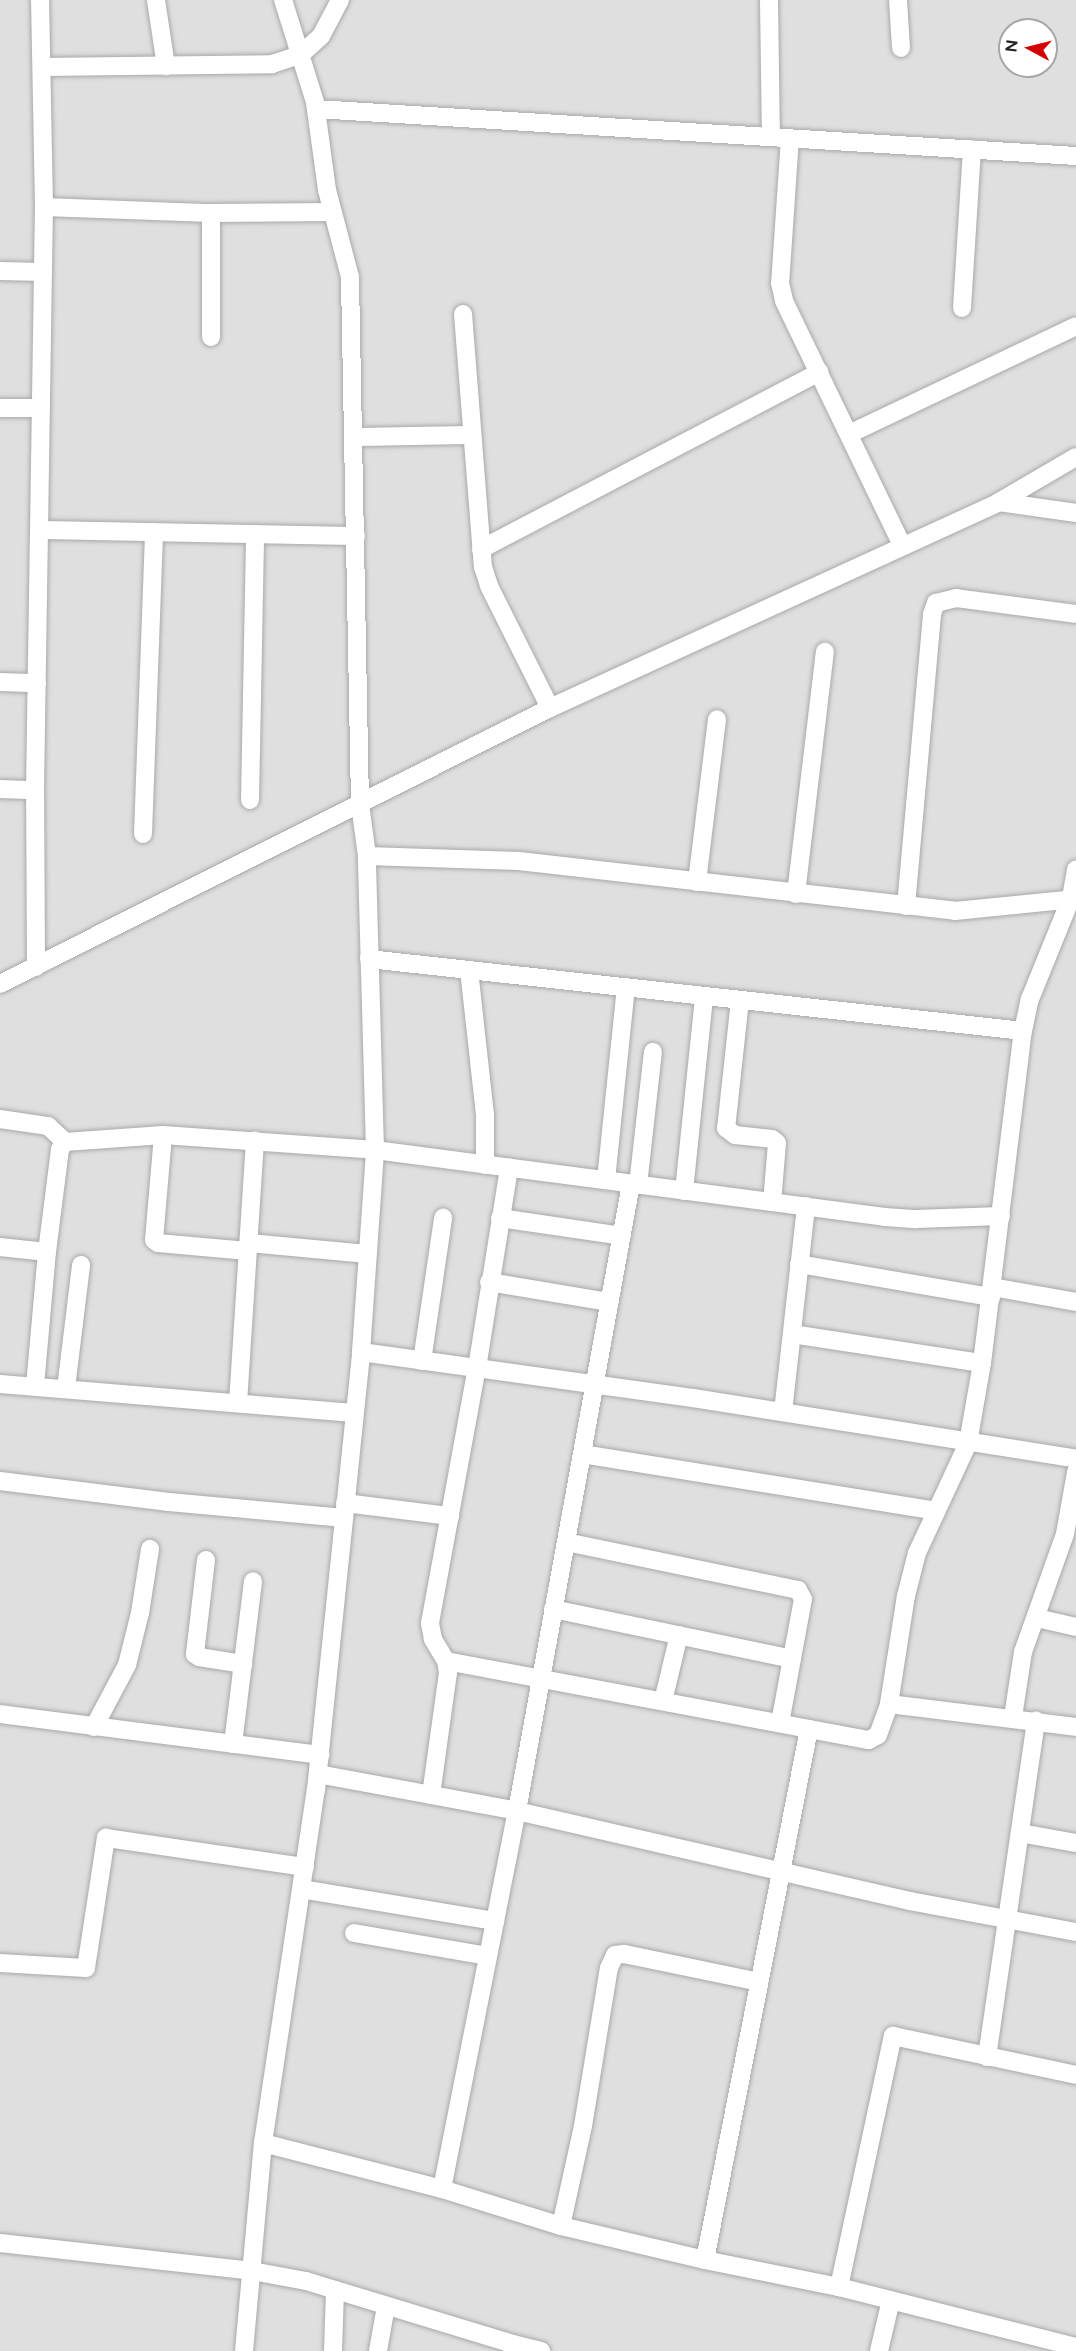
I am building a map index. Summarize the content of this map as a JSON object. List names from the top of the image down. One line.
{"north":"left"}
